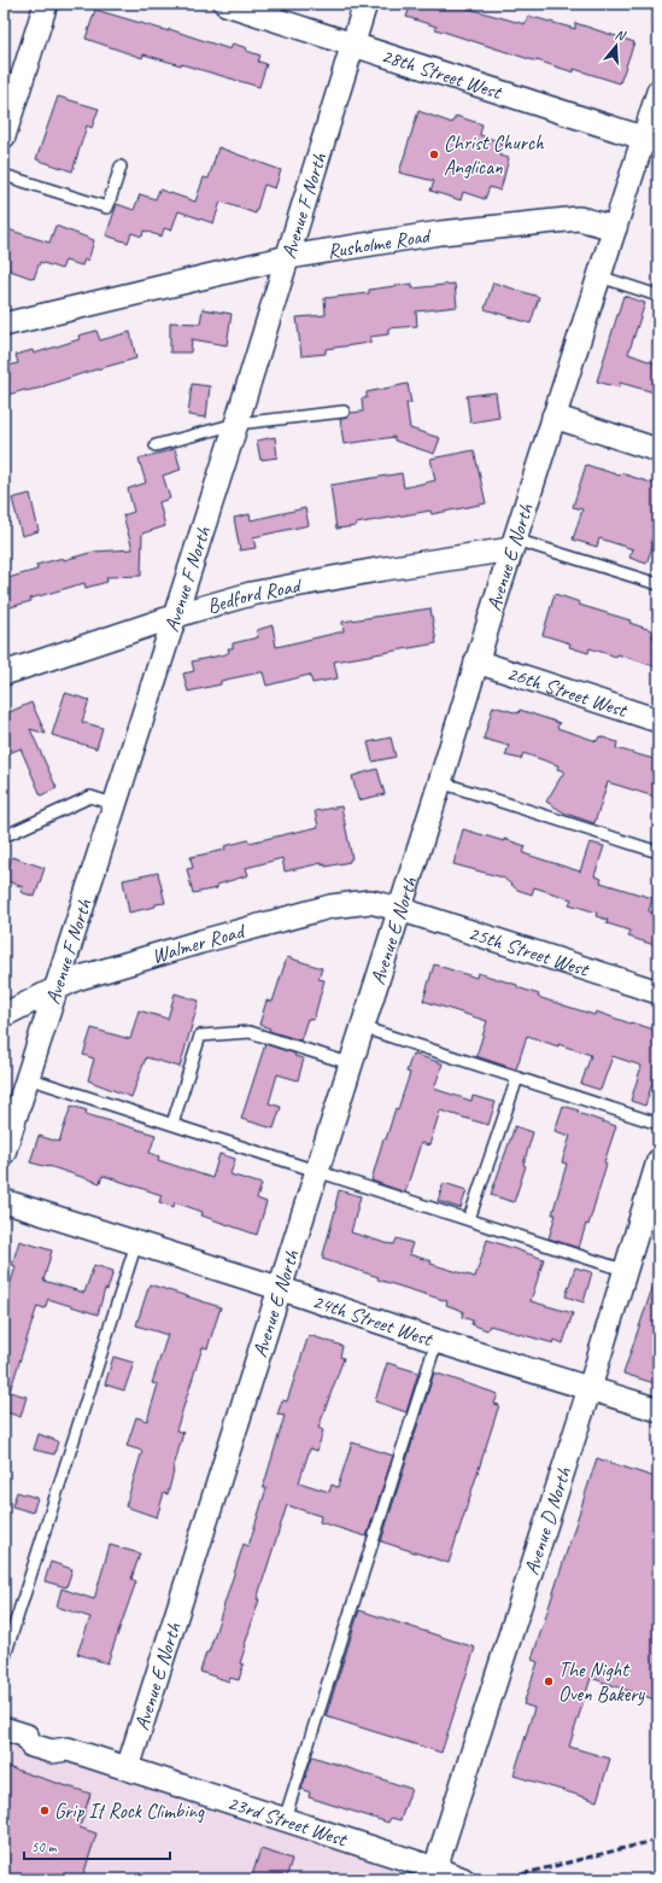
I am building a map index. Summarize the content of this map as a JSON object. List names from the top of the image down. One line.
{"streets":{"street":["28th Street West","Avenue F North","Rusholme Road","Avenue E North","Bedford Road","26th Street West","Walmer Road","25th Street West","24th Street West","Avenue D North","23rd Street West"]},"crossings":[["28th Street West","Avenue F North"],["28th Street West","Avenue E North"],["Avenue F North","Rusholme Road"],["Avenue F North","Bedford Road"],["Avenue F North","Walmer Road"],["Rusholme Road","Avenue E North"],["Avenue E North","Bedford Road"],["Avenue E North","26th Street West"],["Avenue E North","Walmer Road"],["Avenue E North","25th Street West"],["Avenue E North","24th Street West"],["Avenue E North","23rd Street West"],["Walmer Road","25th Street West"],["24th Street West","Avenue D North"],["Avenue D North","23rd Street West"]],"places":["Christ Church Anglican","The Night Oven Bakery","Grip It Rock Climbing"],"scale_bar":"50 m","north":"top"}
